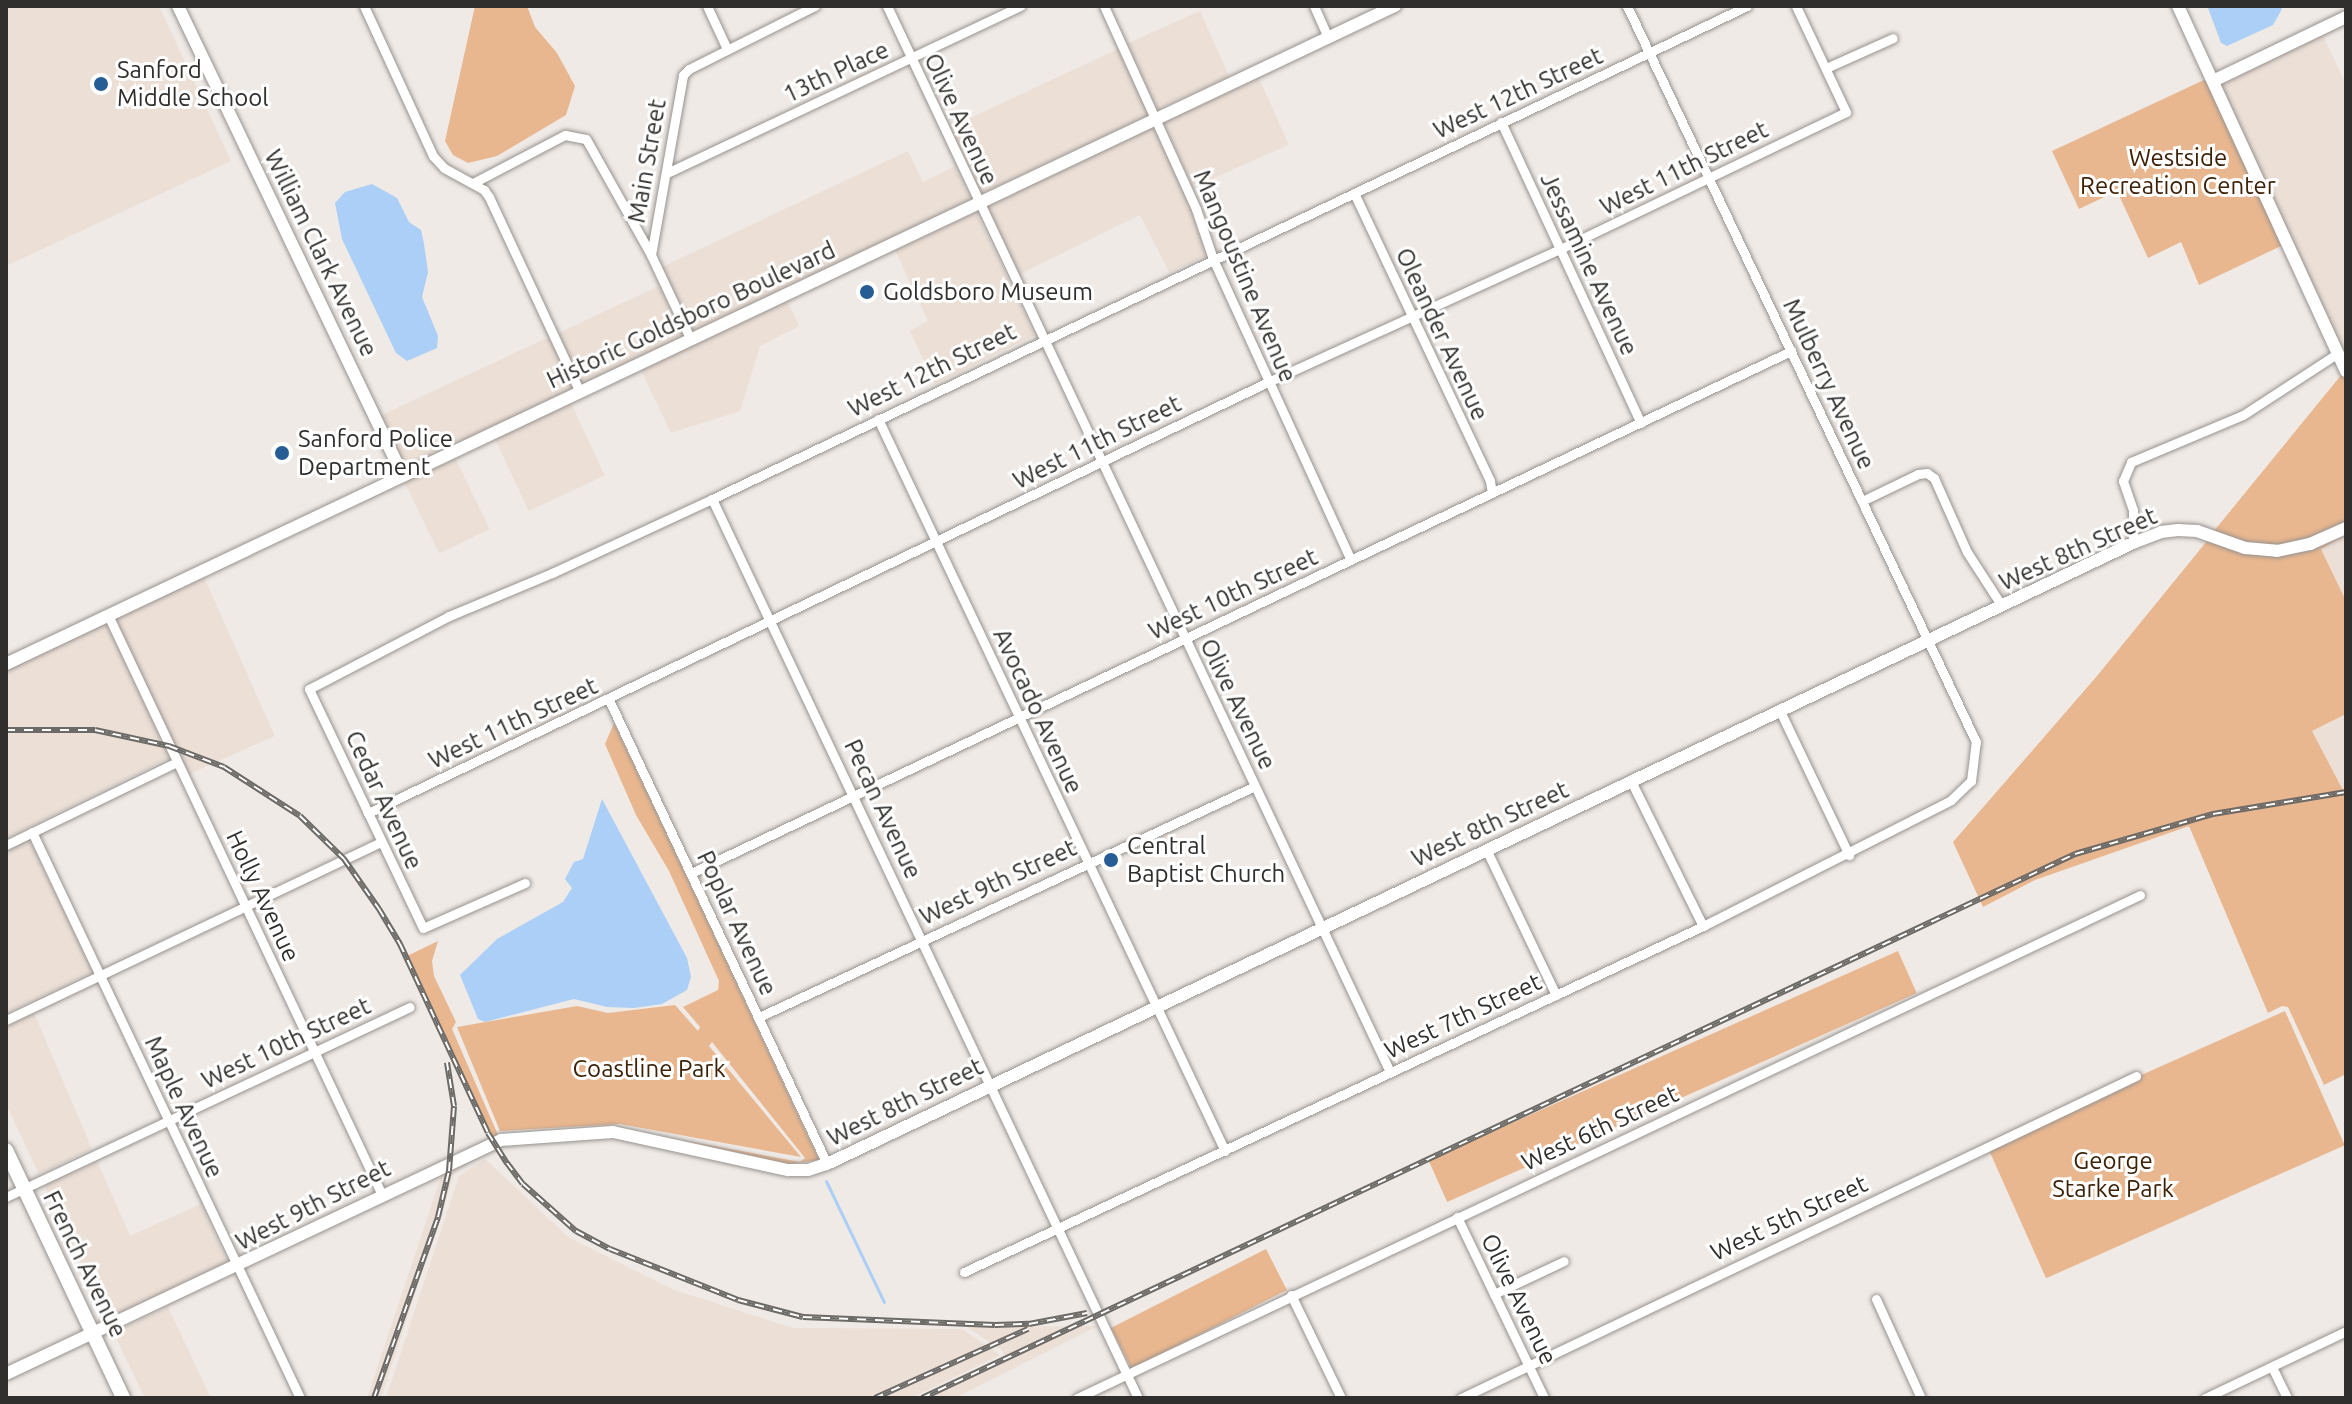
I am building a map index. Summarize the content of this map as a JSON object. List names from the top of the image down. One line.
{"streets":{"main road":["French Avenue"],"street":["13th Place","West 12th Street","Olive Avenue","Main Street","West 11th Street","William Clark Avenue","Jessamine Avenue","Mangoustine Avenue","Historic Goldsboro Boulevard","Oleander Avenue","Mulberry Avenue","West 8th Street","West 10th Street","Avocado Avenue","Cedar Avenue","Pecan Avenue","West 9th Street","Holly Avenue","Poplar Avenue","West 7th Street","Maple Avenue","West 6th Street","West 5th Street"]},"crossings":[["13th Place","Olive Avenue"],["13th Place","Main Street"],["West 12th Street","Olive Avenue"],["West 12th Street","Jessamine Avenue"],["West 12th Street","Mangoustine Avenue"],["West 12th Street","Oleander Avenue"],["West 12th Street","Mulberry Avenue"],["West 12th Street","Avocado Avenue"],["West 12th Street","Cedar Avenue"],["West 12th Street","Pecan Avenue"],["Olive Avenue","West 11th Street"],["Olive Avenue","Historic Goldsboro Boulevard"],["Olive Avenue","West 8th Street"],["Olive Avenue","West 10th Street"],["Olive Avenue","West 9th Street"],["Olive Avenue","West 7th Street"],["Olive Avenue","West 6th Street"],["Olive Avenue","West 5th Street"],["West 11th Street","Jessamine Avenue"],["West 11th Street","Mangoustine Avenue"],["West 11th Street","Oleander Avenue"],["West 11th Street","Mulberry Avenue"],["West 11th Street","Avocado Avenue"],["West 11th Street","Cedar Avenue"],["West 11th Street","Pecan Avenue"],["West 11th Street","Poplar Avenue"],["William Clark Avenue","Historic Goldsboro Boulevard"],["Jessamine Avenue","West 10th Street"],["Mangoustine Avenue","Historic Goldsboro Boulevard"],["Mangoustine Avenue","West 10th Street"],["Historic Goldsboro Boulevard","Holly Avenue"],["Oleander Avenue","West 10th Street"],["Mulberry Avenue","West 8th Street"],["Mulberry Avenue","West 10th Street"],["Mulberry Avenue","West 7th Street"],["West 8th Street","Avocado Avenue"],["West 8th Street","Pecan Avenue"],["West 8th Street","West 9th Street"],["West 8th Street","Poplar Avenue"],["West 10th Street","Avocado Avenue"],["West 10th Street","Pecan Avenue"],["West 10th Street","Holly Avenue"],["West 10th Street","Poplar Avenue"],["West 10th Street","Maple Avenue"],["West 10th Street","French Avenue"],["Avocado Avenue","West 9th Street"],["Avocado Avenue","West 7th Street"],["Pecan Avenue","West 9th Street"],["Pecan Avenue","West 7th Street"],["Pecan Avenue","West 6th Street"],["West 9th Street","Holly Avenue"],["West 9th Street","Poplar Avenue"],["West 9th Street","Maple Avenue"],["West 9th Street","French Avenue"]],"parks":["Westside Recreation Center","Coastline Park","George Starke Park"],"places":["Sanford Middle School","Goldsboro Museum","Sanford Police Department","Central Baptist Church"]}
